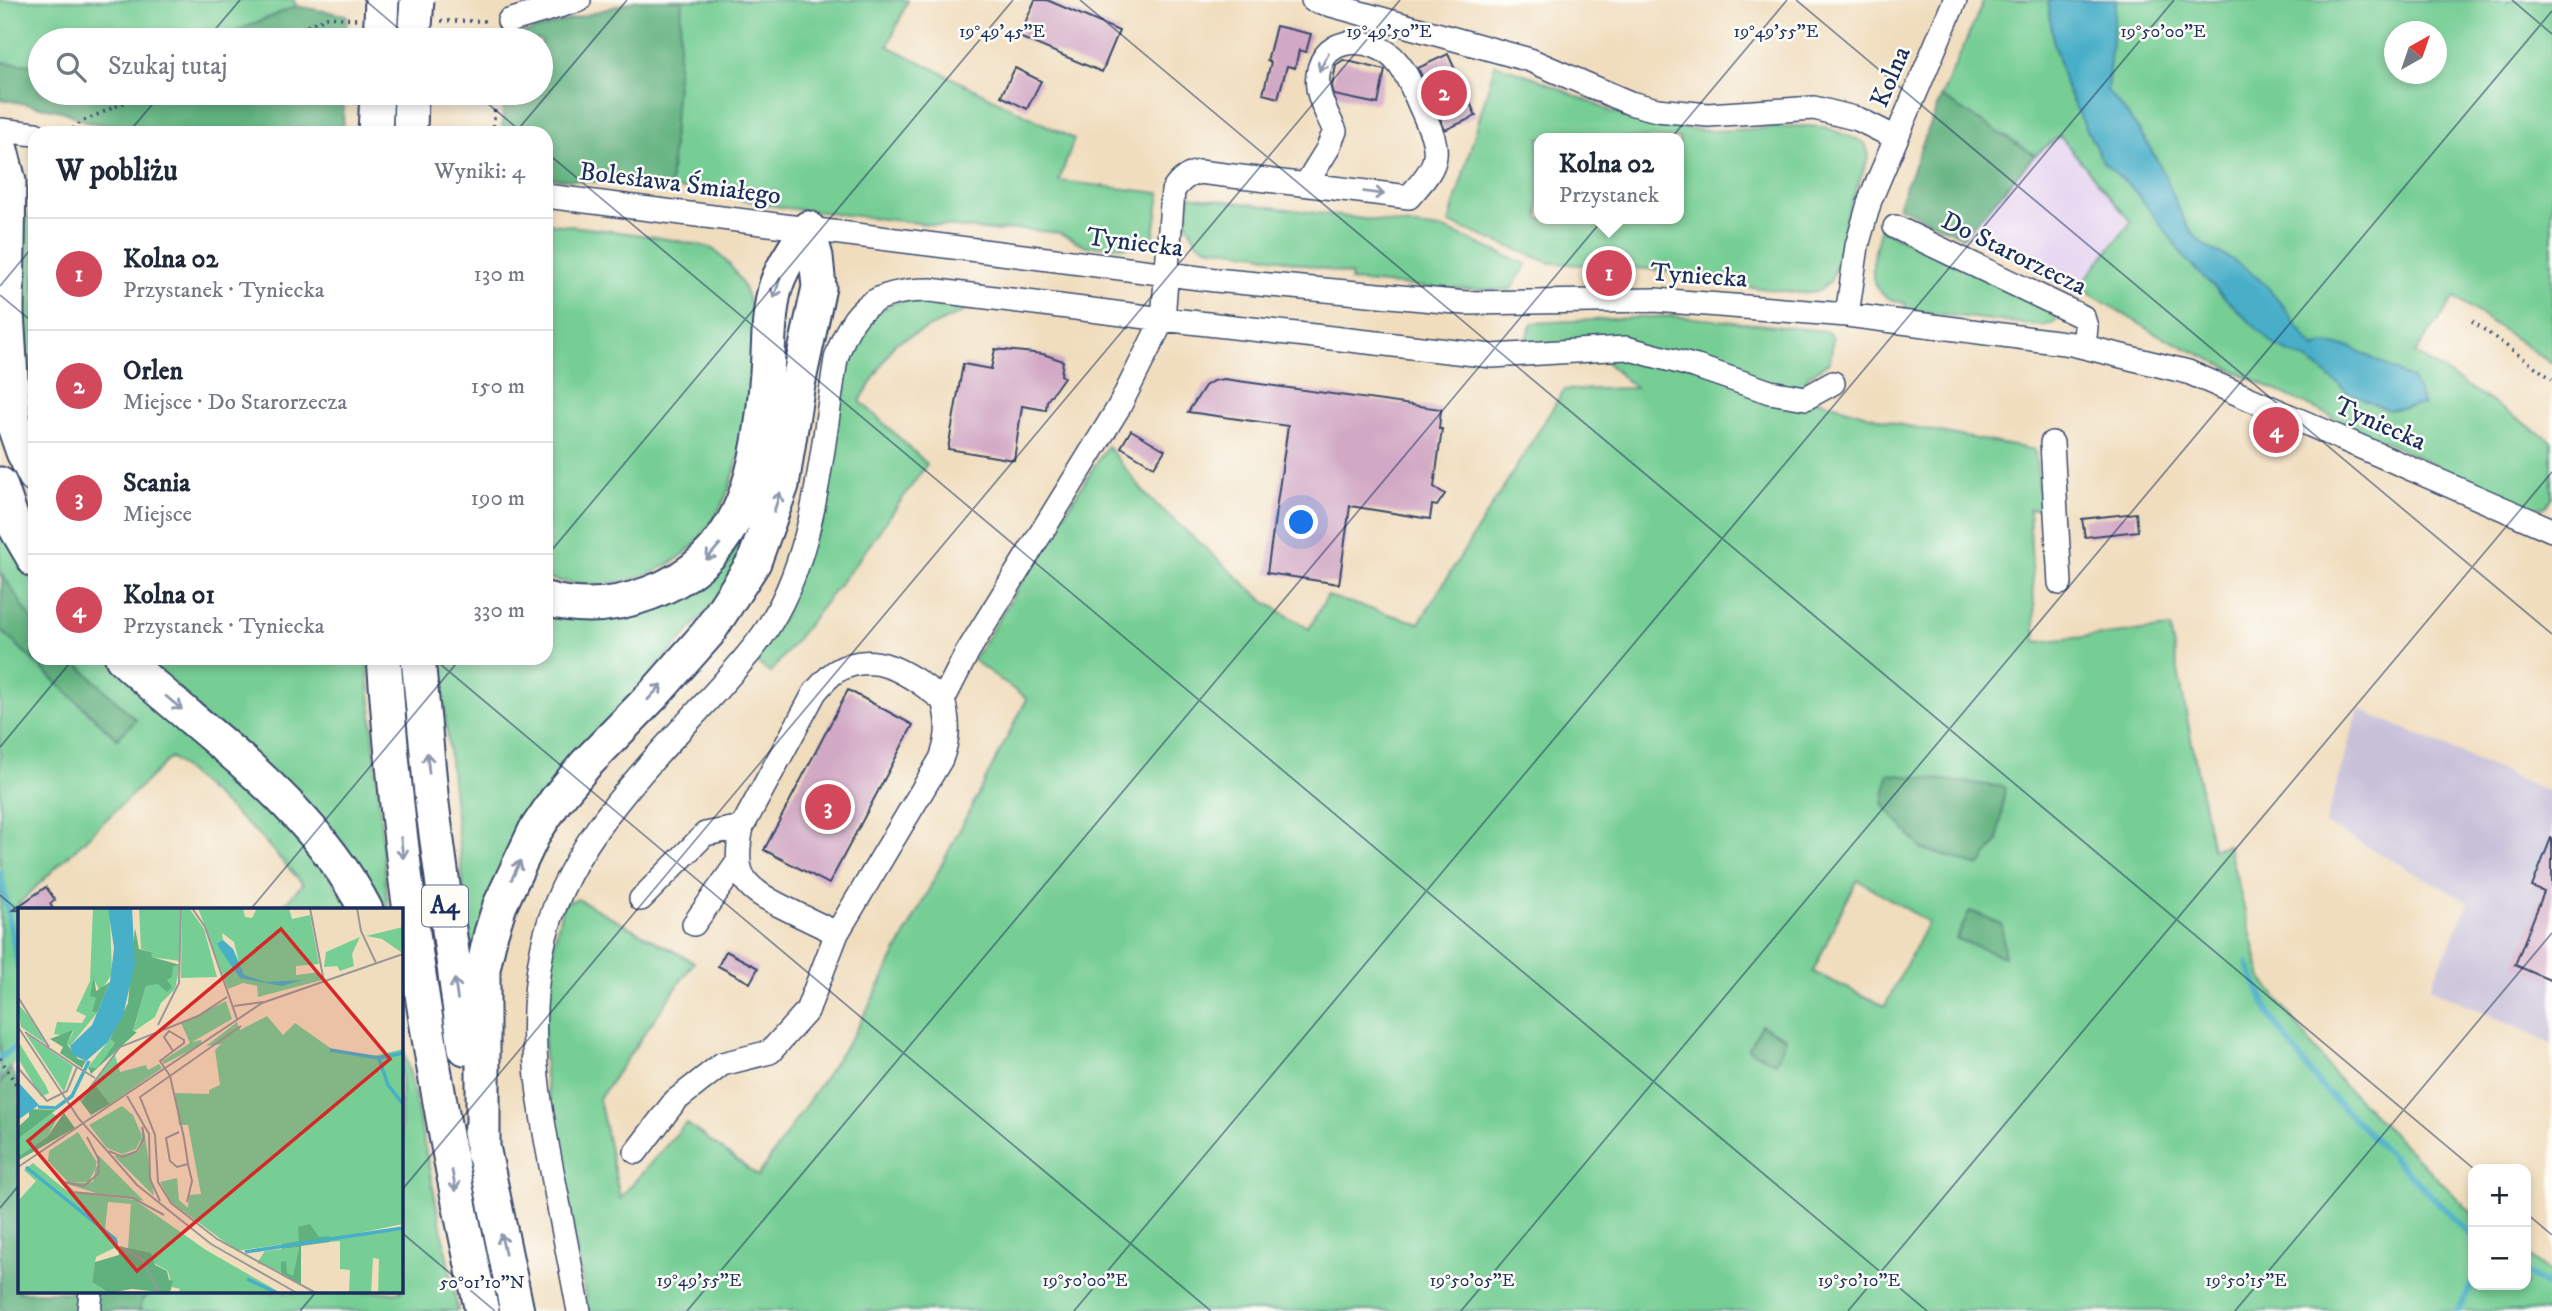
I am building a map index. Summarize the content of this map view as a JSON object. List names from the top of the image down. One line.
{"streets":{"highway":["A4"],"street":["Kolna","Bolesława Śmiałego","Tyniecka","Do Starorzecza"]},"crossings":[["Bolesława Śmiałego","Tyniecka"],["Tyniecka","Do Starorzecza"]],"north":"top right","page":{"search":"Szukaj tutaj","pins":["2","1","4","3"],"heading":["W pobliżu","Wyniki: 4"],"popup":["Kolna 02","Przystanek"],"list":[{"mark":"1","name":"Kolna 02","note":"Przystanek · Tyniecka","value":"130 m"},{"mark":"2","name":"Orlen","note":"Miejsce · Do Starorzecza","value":"150 m"},{"mark":"3","name":"Scania","note":"Miejsce","value":"190 m"},{"mark":"4","name":"Kolna 01","note":"Przystanek · Tyniecka","value":"330 m"}],"map_buttons":["+","−"]},"coordinates":["19°49'45\"E","19°49'50\"E","19°49'55\"E","19°50'00\"E","19°50'05\"E","19°50'10\"E","19°50'15\"E","50°01'10\"N"]}
